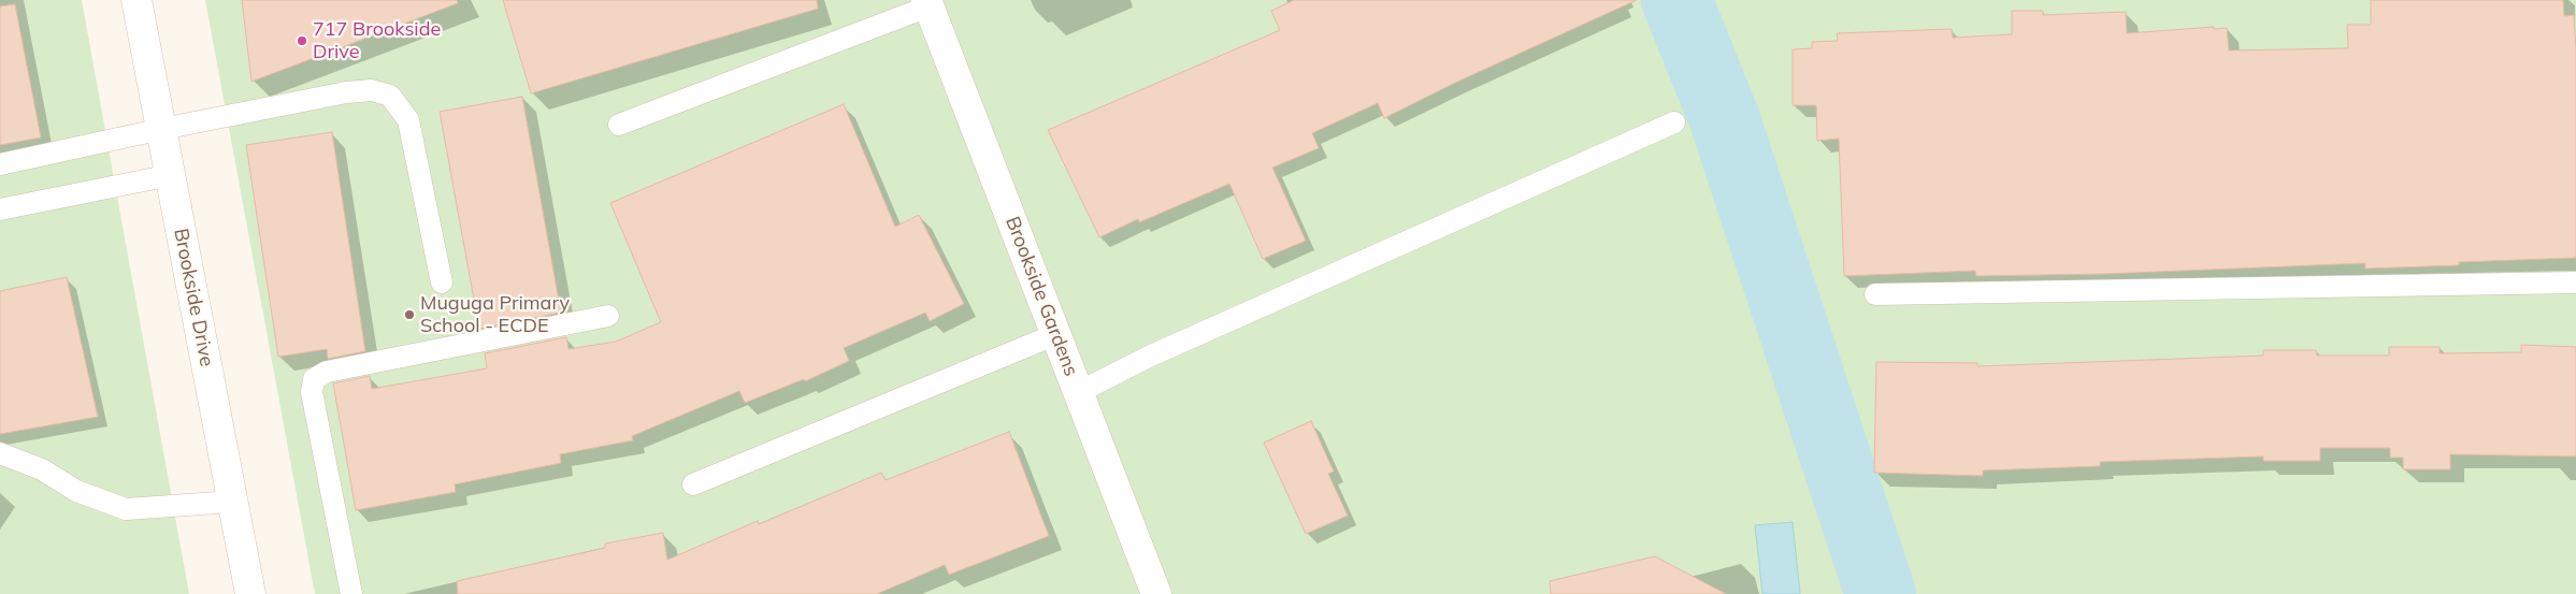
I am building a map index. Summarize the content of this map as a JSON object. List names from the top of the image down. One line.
{"streets":{"street":["Brookside Gardens","Brookside Drive"]},"places":["717 Brookside Drive","Muguga Primary School - ECDE"]}
